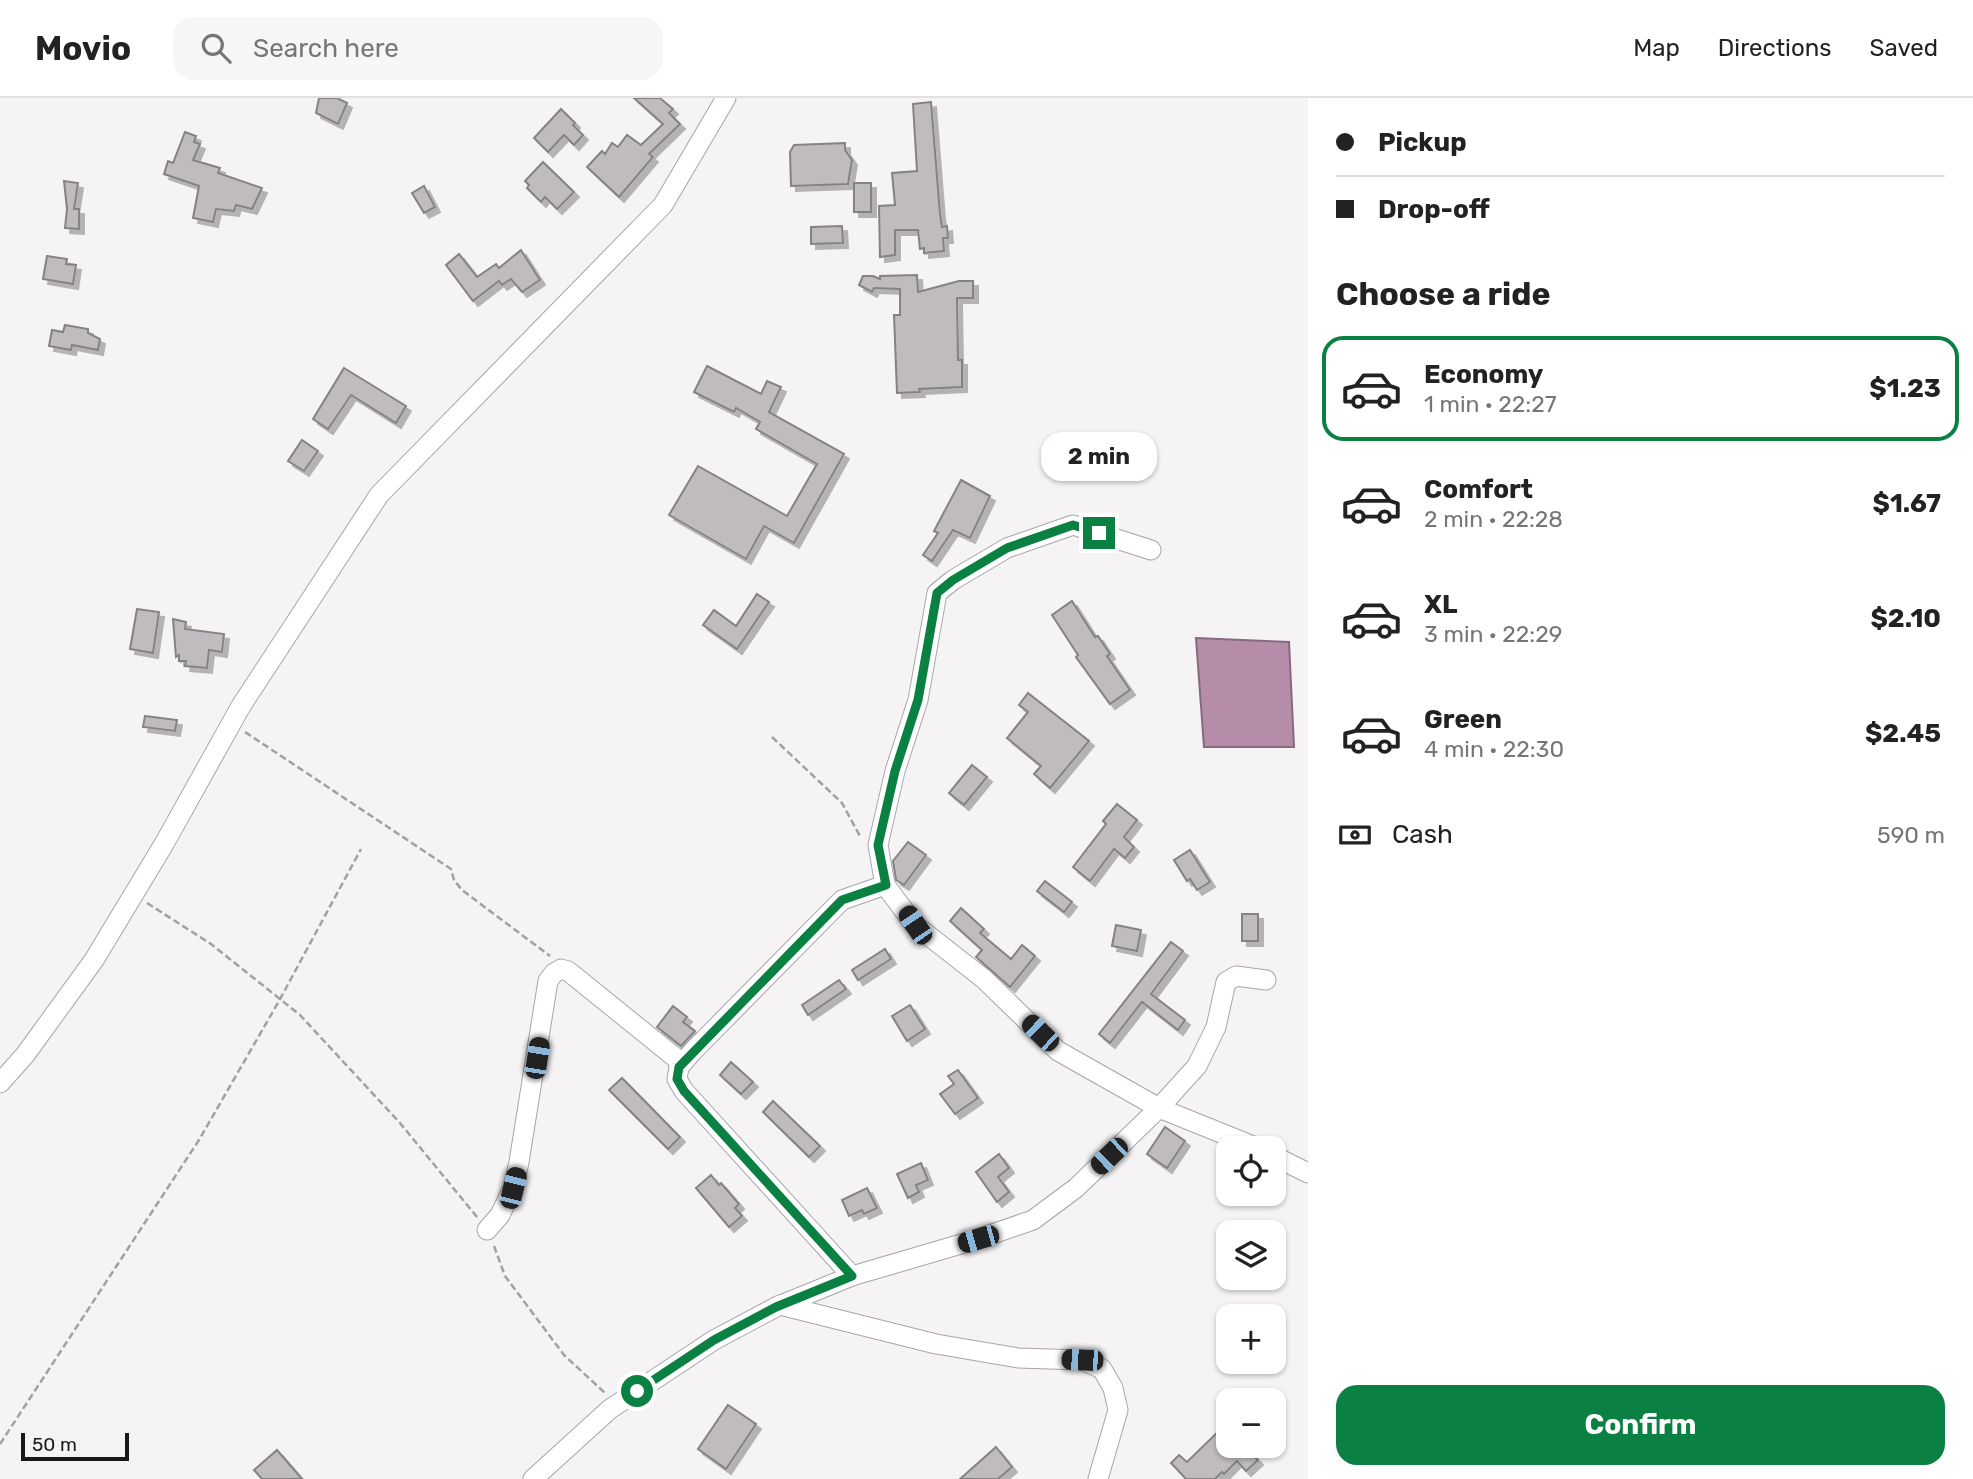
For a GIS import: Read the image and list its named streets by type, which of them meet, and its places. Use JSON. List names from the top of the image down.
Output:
{
  "scale_bar": "50 m",
  "page": {
    "header": "Movio",
    "search": "Search here",
    "nav": ["Map", "Directions", "Saved"],
    "banner": ["Pickup", "Drop-off"],
    "heading": "Choose a ride",
    "list": [
      {
        "name": "Economy",
        "note": "1 min · 22:27",
        "value": "$1.23"
      },
      {
        "name": "Comfort",
        "note": "2 min · 22:28",
        "value": "$1.67"
      },
      {
        "name": "XL",
        "note": "3 min · 22:29",
        "value": "$2.10"
      },
      {
        "name": "Green",
        "note": "4 min · 22:30",
        "value": "$2.45"
      }
    ],
    "bubble": "2 min",
    "pay": ["Cash", "590 m"],
    "map_buttons": ["+", "−"],
    "buttons": "Confirm",
    "scale": "50 m"
  }
}
